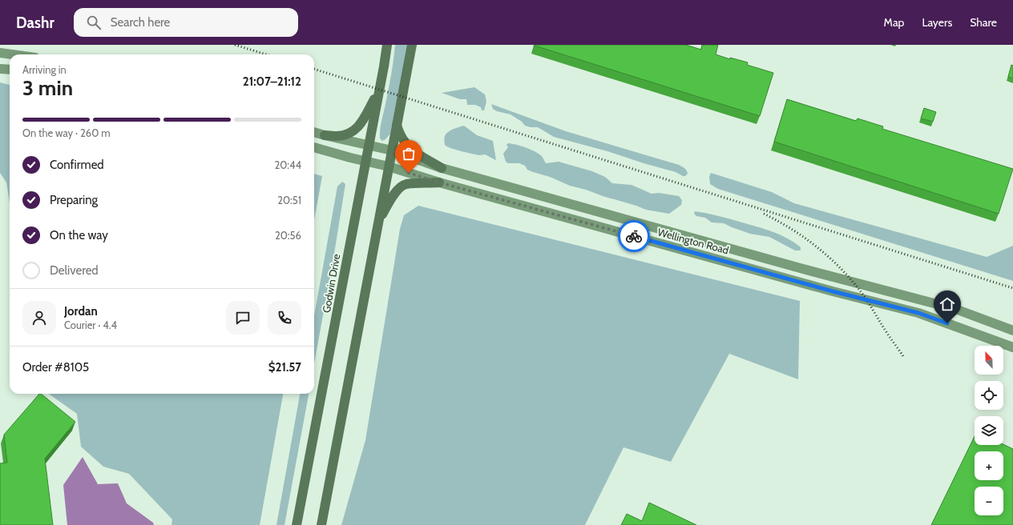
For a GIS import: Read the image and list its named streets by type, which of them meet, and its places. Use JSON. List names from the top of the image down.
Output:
{
  "streets": {
    "main road": ["Wellington Road", "Godwin Drive"]
  },
  "crossings": [
    ["Wellington Road", "Godwin Drive"]
  ],
  "north": "top left",
  "page": {
    "header": "Dashr",
    "search": "Search here",
    "nav": ["Map", "Layers", "Share"],
    "heading": ["3 min", "Arriving in", "21:07–21:12"],
    "panel": [
      "Jordan",
      "Courier · 4.4",
      "Order #8105",
      "$21.57"
    ],
    "bar": "On the way · 260 m",
    "list": [
      ["Confirmed", "20:44"],
      ["Preparing", "20:51"],
      ["On the way", "20:56"],
      "Delivered"
    ],
    "map_buttons": ["+", "−"]
  }
}
